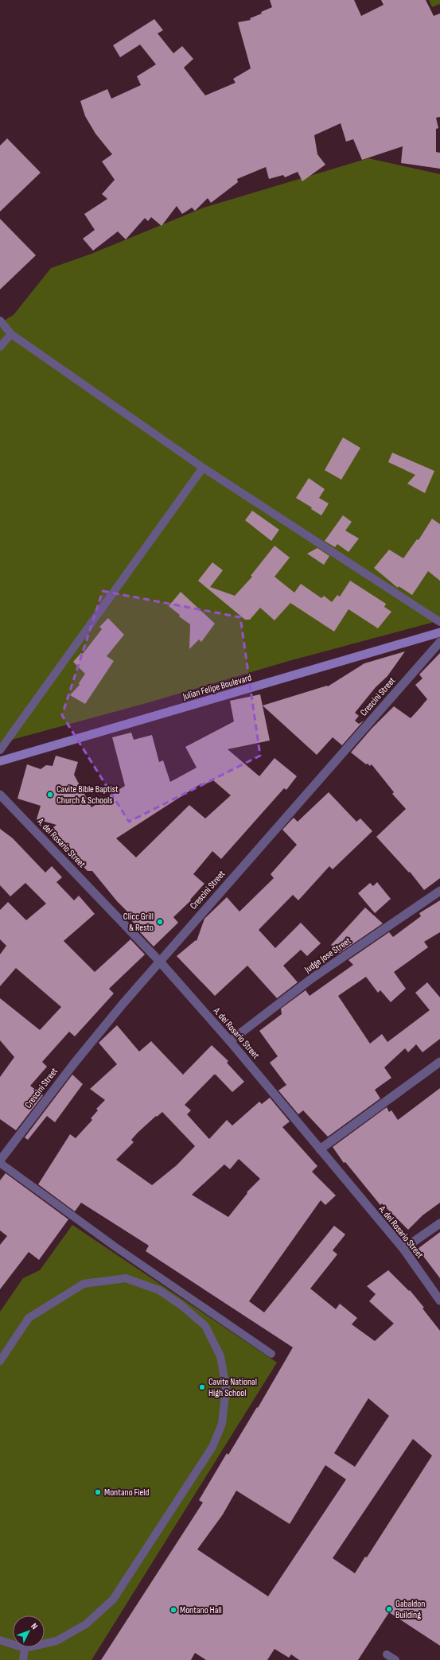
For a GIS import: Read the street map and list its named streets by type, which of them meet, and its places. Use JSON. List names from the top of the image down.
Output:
{
  "streets": {
    "main road": ["Julian Felipe Boulevard"],
    "street": ["Crescini Street", "A. del Rosario Street", "Judge Jose Street"]
  },
  "crossings": [
    ["Crescini Street", "A. del Rosario Street"],
    ["A. del Rosario Street", "Judge Jose Street"]
  ],
  "places": [
    "Cavite Bible Baptist Church & Schools",
    "Clicc Grill & Resto",
    "Cavite National High School",
    "Montano Field",
    "Gabaldon Building",
    "Montano Hall"
  ],
  "north": "top right"
}
